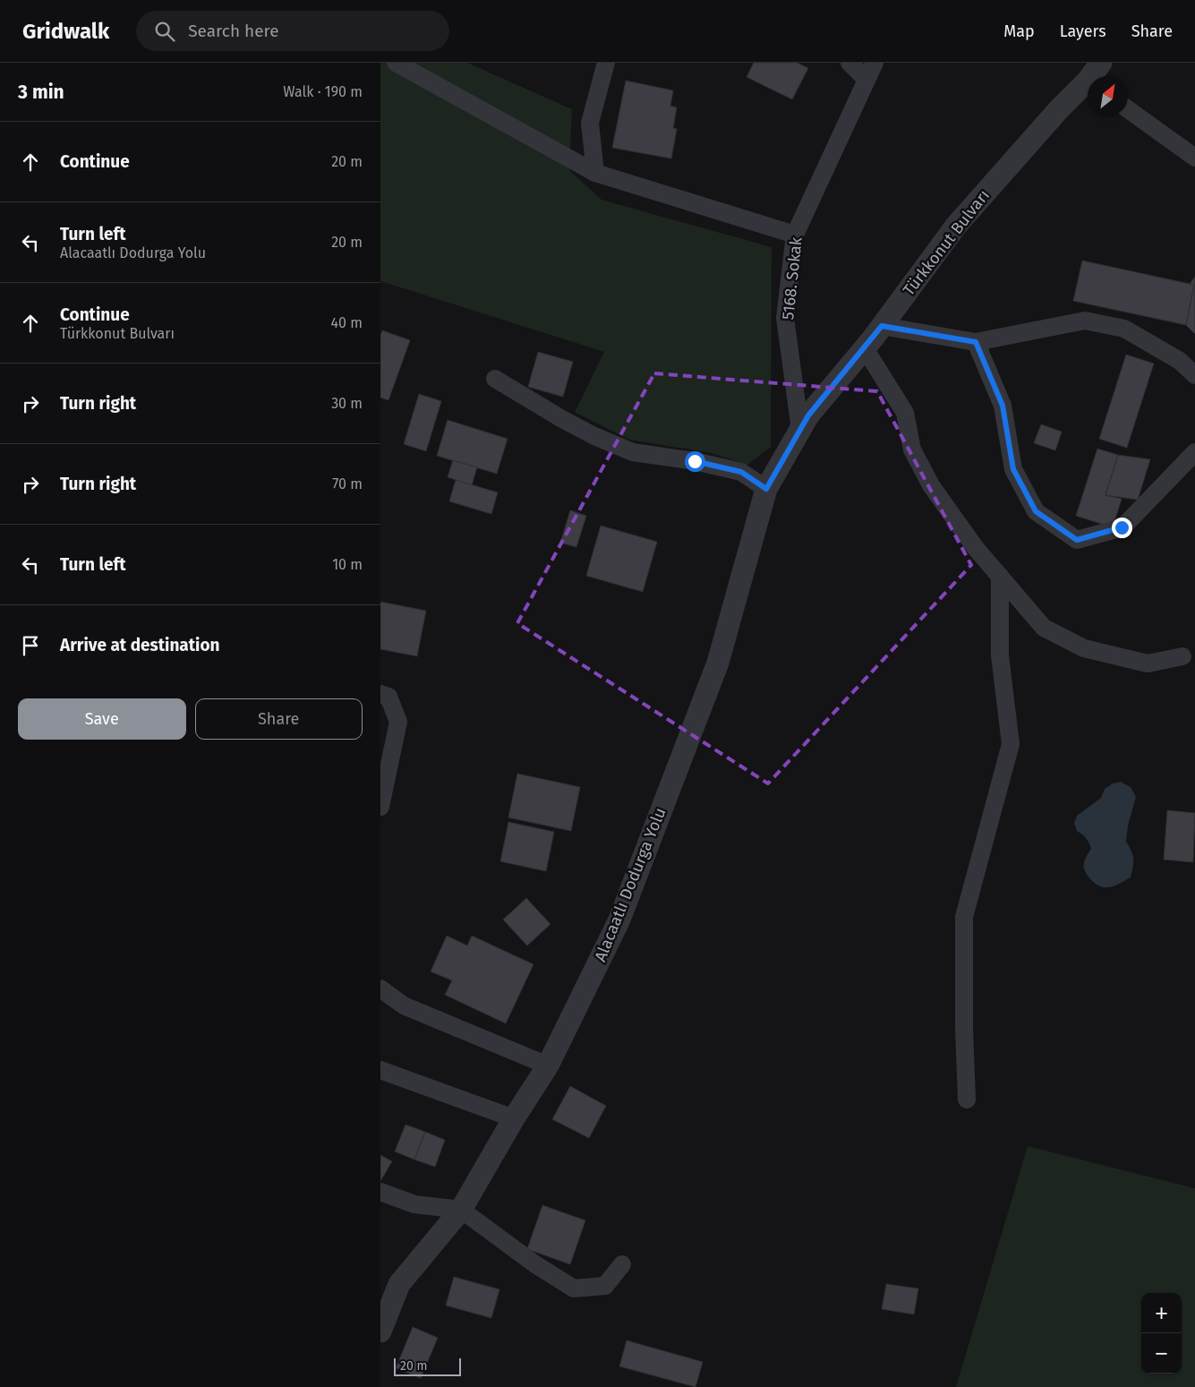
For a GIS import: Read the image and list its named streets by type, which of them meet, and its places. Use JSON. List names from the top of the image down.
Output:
{
  "streets": {
    "street": ["Türkkonut Bulvarı", "5168. Sokak", "Alacaatlı Dodurga Yolu"]
  },
  "crossings": [
    ["Türkkonut Bulvarı", "5168. Sokak"],
    ["Türkkonut Bulvarı", "Alacaatlı Dodurga Yolu"],
    ["5168. Sokak", "Alacaatlı Dodurga Yolu"]
  ],
  "scale_bar": "20 m",
  "north": "top right",
  "page": {
    "header": "Gridwalk",
    "search": "Search here",
    "nav": ["Map", "Layers", "Share"],
    "heading": ["3 min", "Walk · 190 m"],
    "list": [
      ["Continue", "20 m"],
      ["Turn left", "Alacaatlı Dodurga Yolu", "20 m"],
      ["Continue", "Türkkonut Bulvarı", "40 m"],
      ["Turn right", "30 m"],
      ["Turn right", "70 m"],
      ["Turn left", "10 m"],
      "Arrive at destination"
    ],
    "buttons": ["Save", "Share"],
    "map_buttons": ["+", "−"],
    "scale": "20 m"
  }
}
